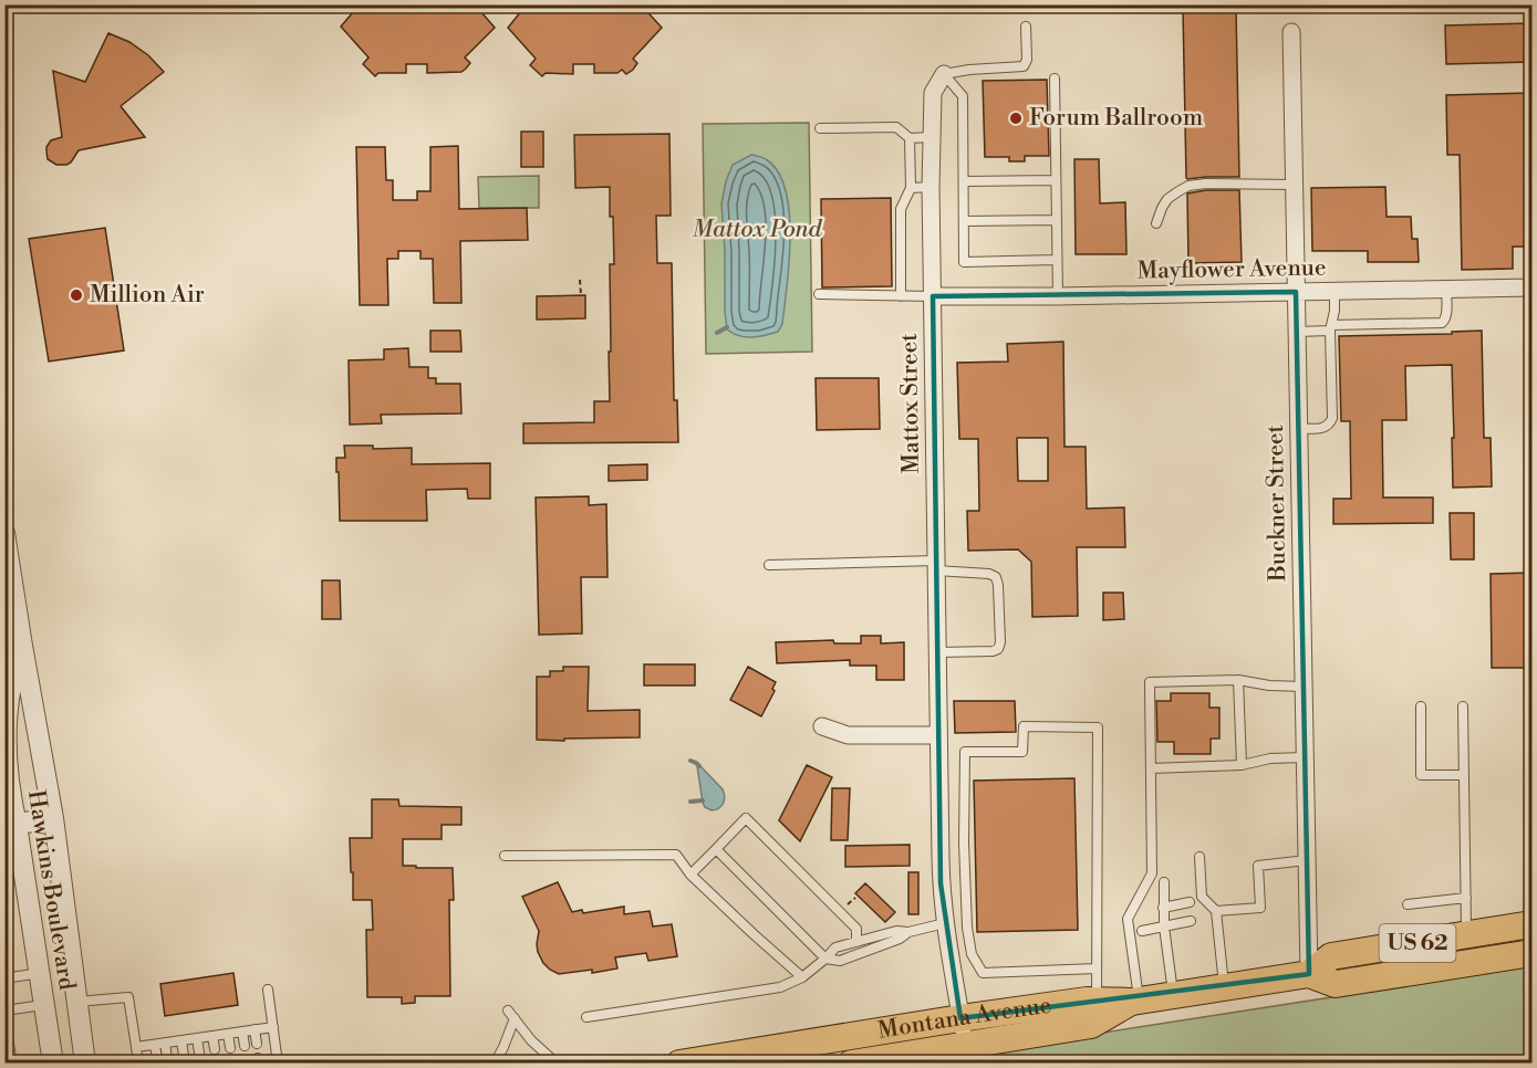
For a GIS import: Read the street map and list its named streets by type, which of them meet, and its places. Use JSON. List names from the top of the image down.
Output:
{
  "streets": {
    "highway": ["US 62", "Montana Avenue"],
    "street": [
      "Mayflower Avenue",
      "Mattox Street",
      "Buckner Street",
      "Hawkins Boulevard"
    ]
  },
  "crossings": [
    ["Mayflower Avenue", "Mattox Street"],
    ["Mayflower Avenue", "Buckner Street"],
    ["Mattox Street", "Montana Avenue"],
    ["Buckner Street", "Montana Avenue"]
  ],
  "parks": ["Mattox Pond"],
  "places": ["Forum Ballroom", "Million Air"]
}
